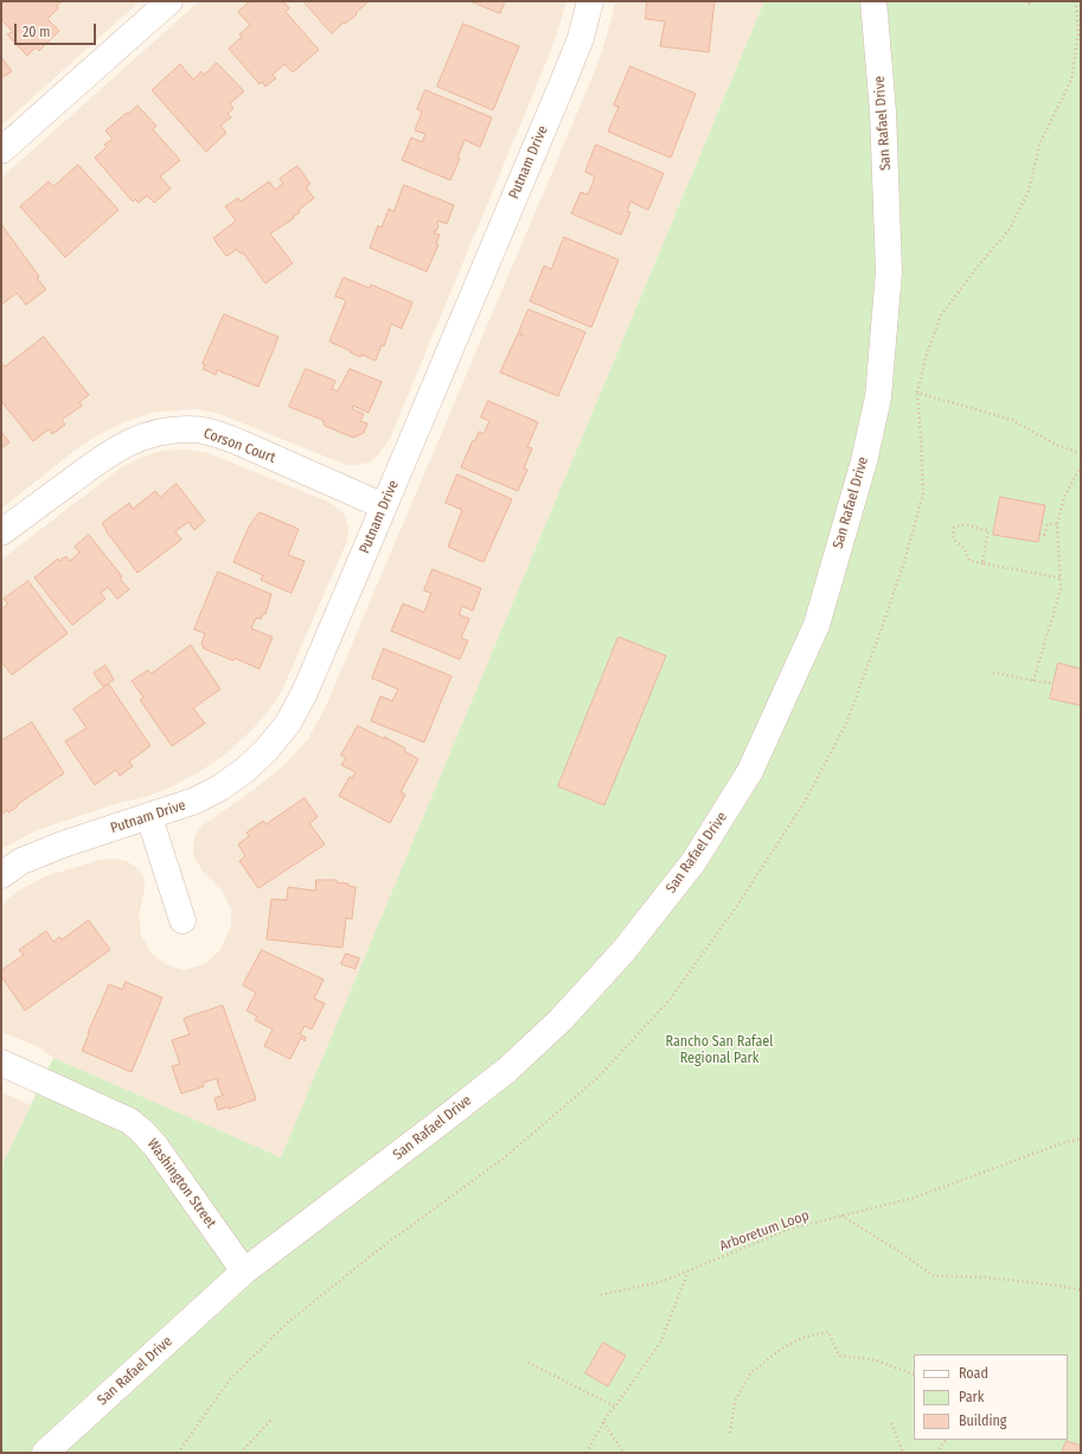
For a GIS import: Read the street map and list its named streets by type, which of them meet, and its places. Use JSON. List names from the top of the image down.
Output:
{
  "streets": {
    "street": [
      "San Rafael Drive",
      "Putnam Drive",
      "Corson Court",
      "Washington Street"
    ],
    "path": ["Arboretum Loop"]
  },
  "crossings": [
    ["San Rafael Drive", "Washington Street"],
    ["Putnam Drive", "Corson Court"]
  ],
  "parks": ["Rancho San Rafael Regional Park"],
  "legend": ["Road", "Park", "Building"],
  "scale_bar": "20 m"
}
